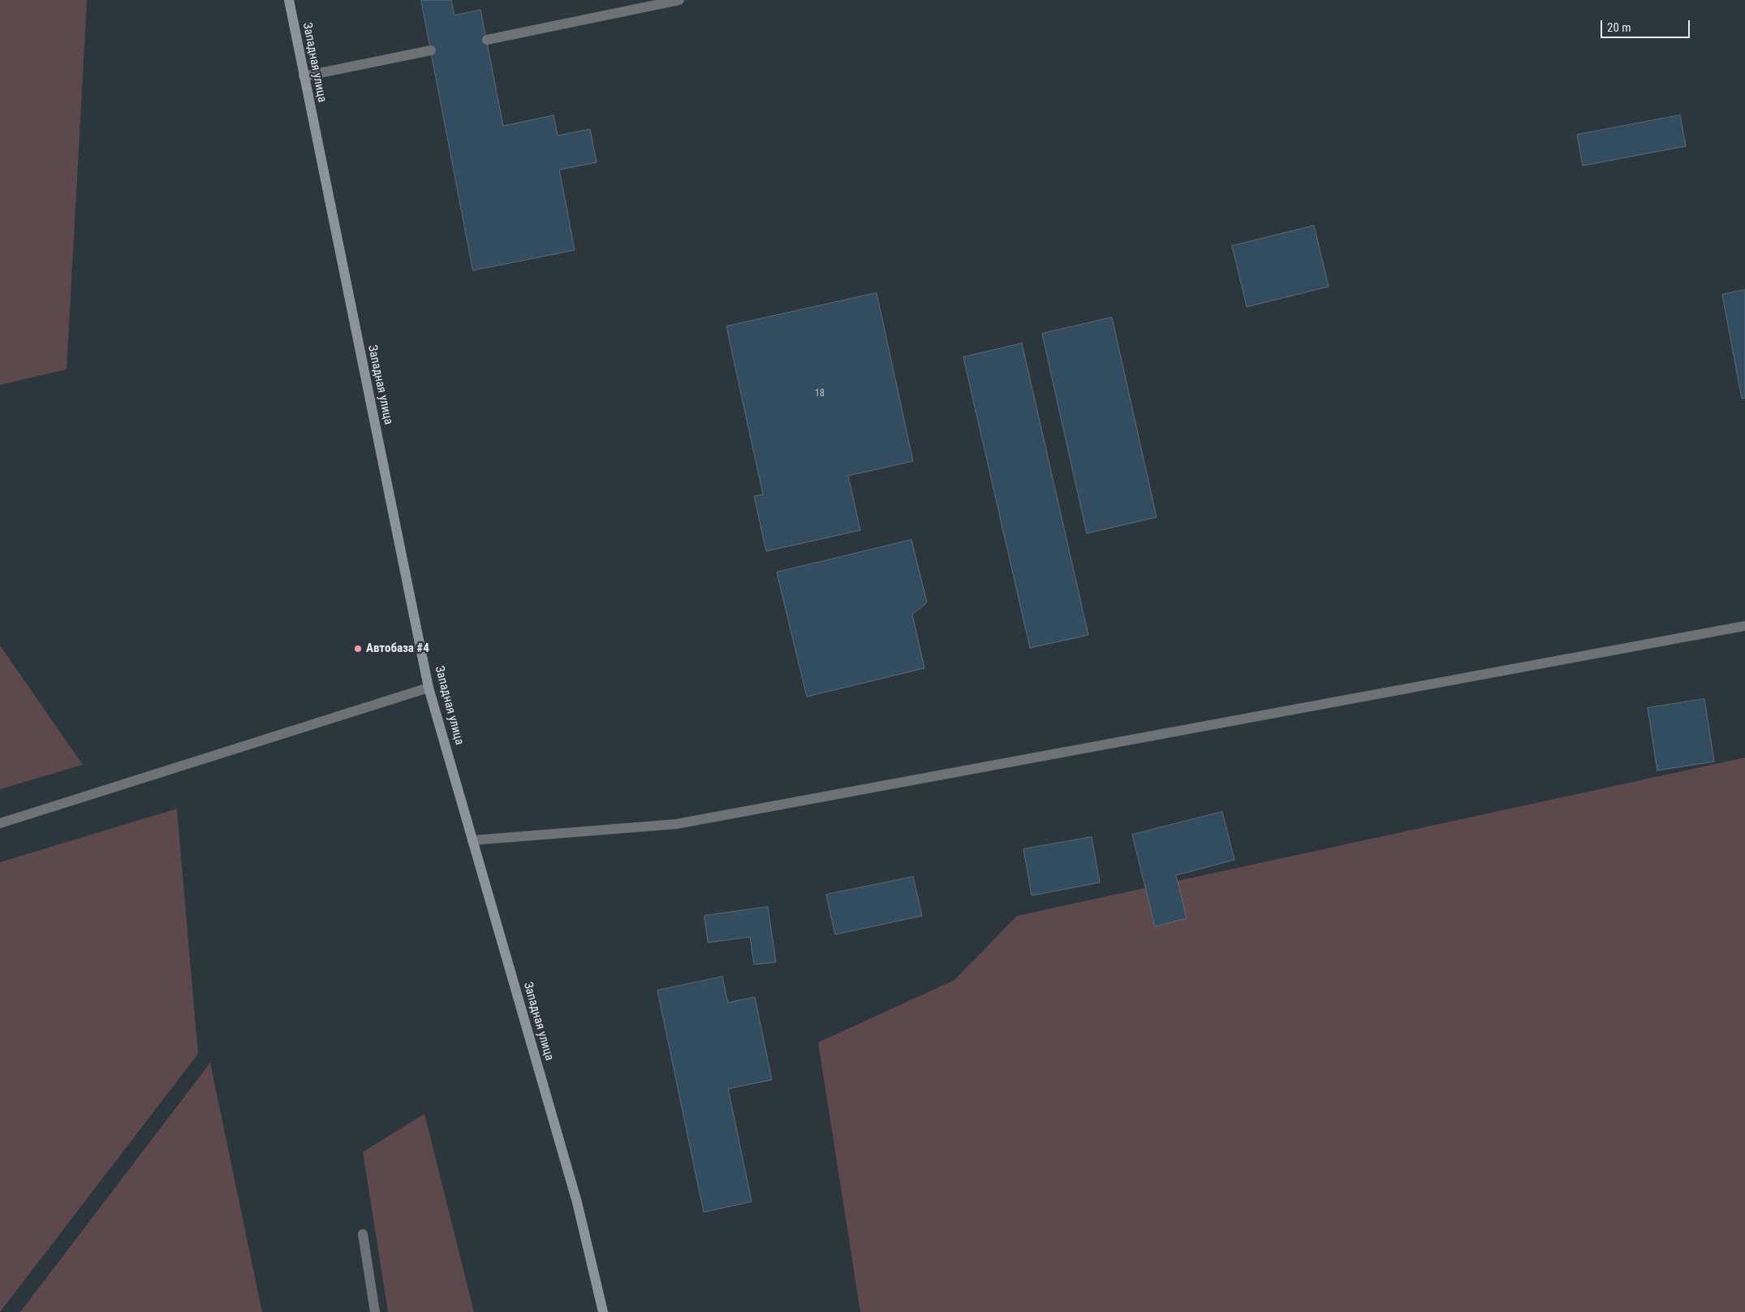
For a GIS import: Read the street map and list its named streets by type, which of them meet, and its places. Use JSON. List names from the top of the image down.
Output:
{
  "streets": {
    "main road": ["Западная улица"]
  },
  "places": ["Автобаза #4"],
  "house_numbers": ["18"],
  "scale_bar": "20 m"
}
